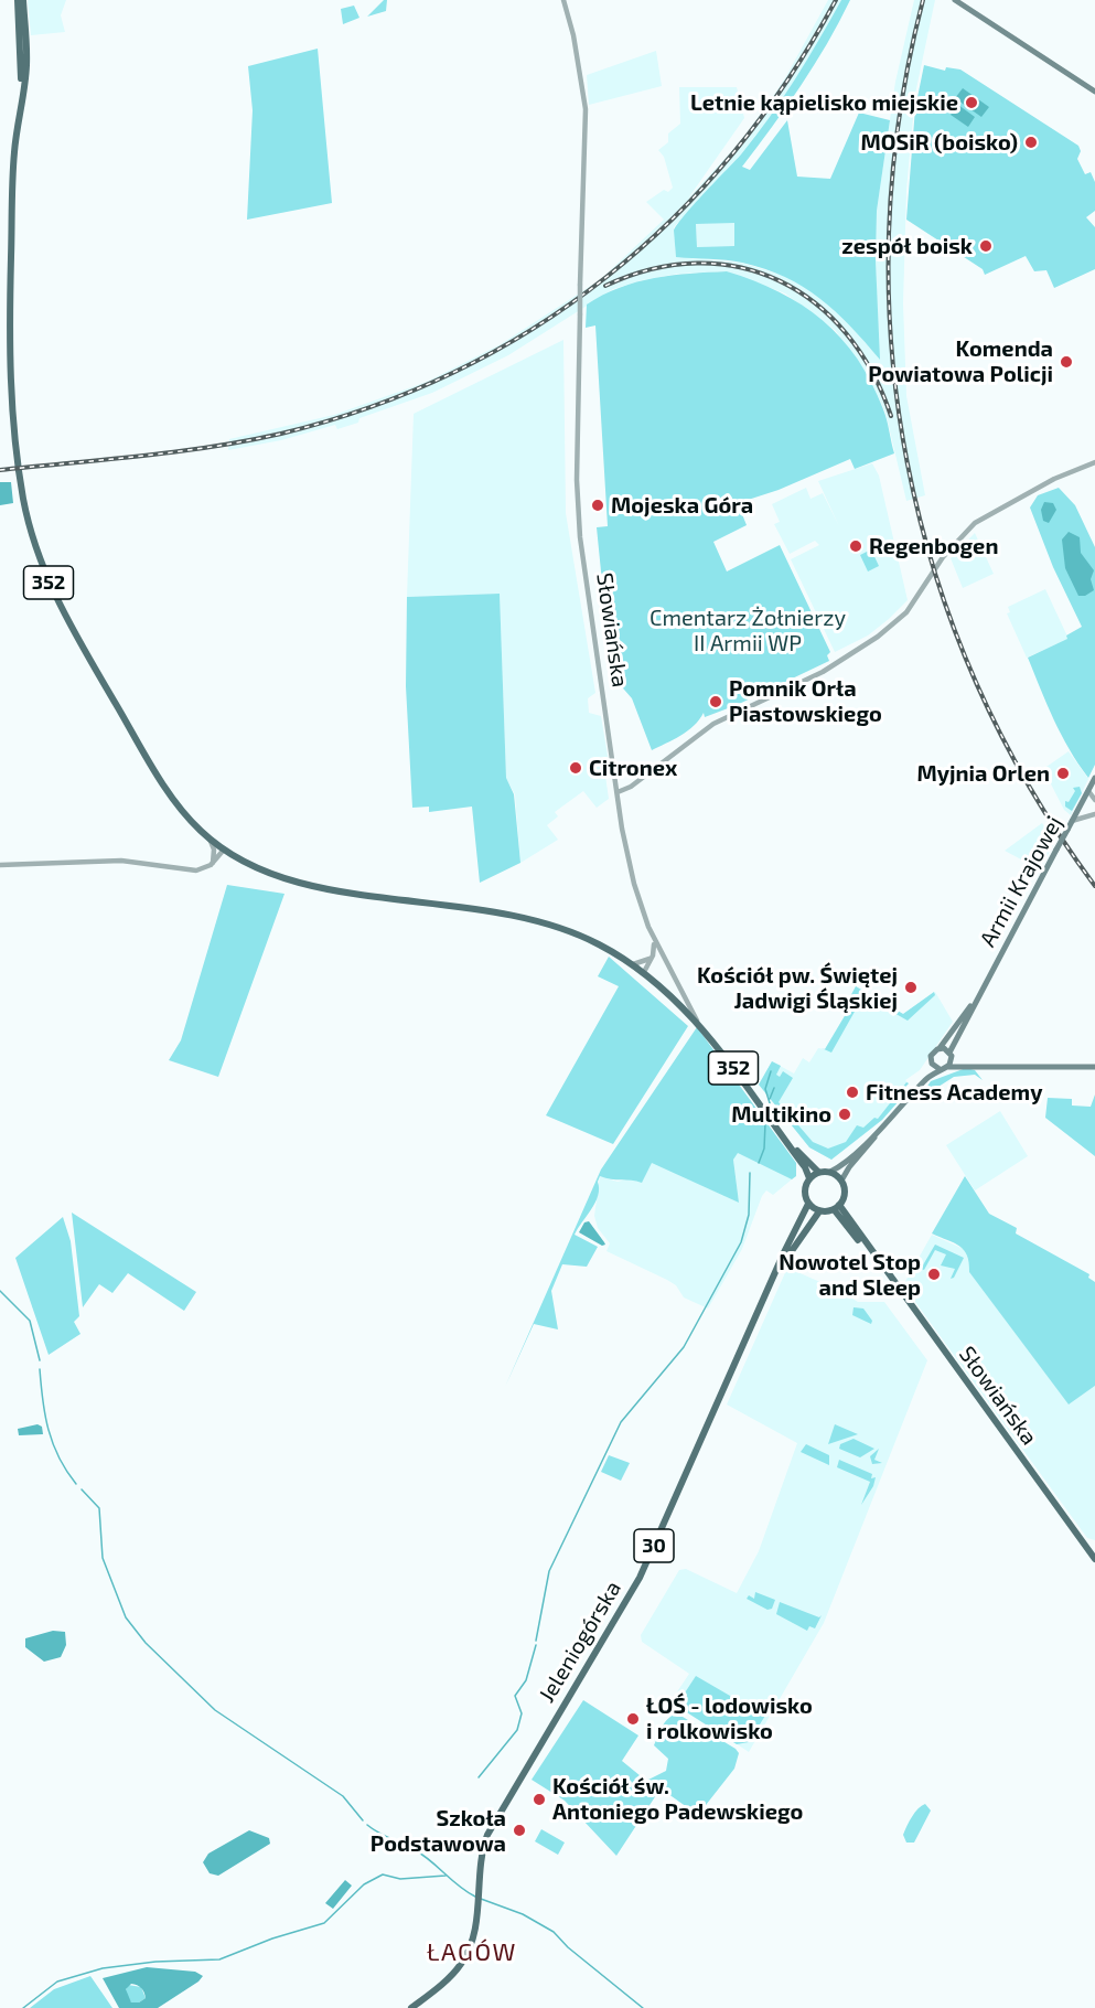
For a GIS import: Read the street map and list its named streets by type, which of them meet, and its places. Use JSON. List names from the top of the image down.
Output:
{
  "streets": {
    "main road": [
      "352",
      "Słowiańska",
      "Armii Krajowej",
      "30",
      "Jeleniogórska"
    ]
  },
  "crossings": [
    ["352", "Słowiańska"],
    ["352", "30"],
    ["352", "Jeleniogórska"],
    ["Słowiańska", "30"],
    ["Słowiańska", "Jeleniogórska"],
    ["30", "Jeleniogórska"]
  ],
  "districts": ["ŁAGÓW"],
  "parks": ["Cmentarz Żołnierzy II Armii WP"],
  "places": [
    "Letnie kąpielisko miejskie",
    "MOSiR (boisko)",
    "zespół boisk",
    "Komenda Powiatowa Policji",
    "Mojeska Góra",
    "Regenbogen",
    "Pomnik Orła Piastowskiego",
    "Citronex",
    "Myjnia Orlen",
    "Kościół pw. Świętej Jadwigi Śląskiej",
    "Fitness Academy",
    "Multikino",
    "Nowotel Stop and Sleep",
    "ŁOŚ - lodowisko i rolkowisko",
    "Kościół św. Antoniego Padewskiego",
    "Szkoła Podstawowa"
  ]
}
